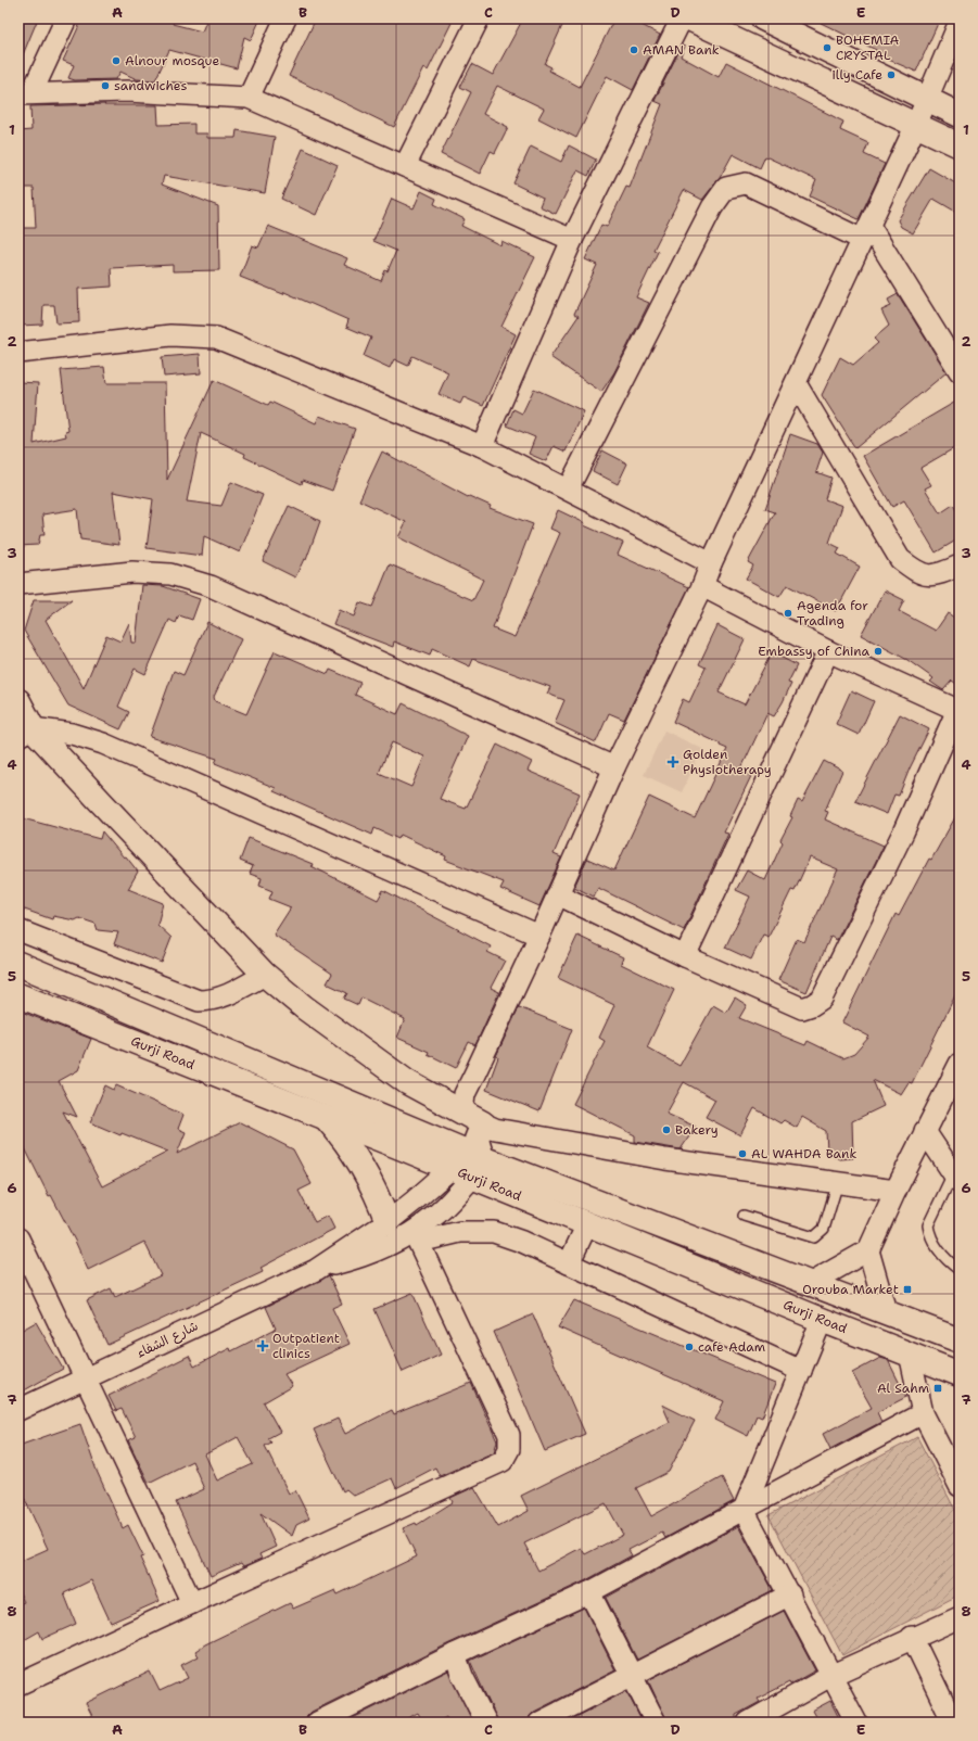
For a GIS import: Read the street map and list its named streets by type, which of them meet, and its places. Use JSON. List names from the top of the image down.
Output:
{
  "streets": {
    "main road": ["Gurji Road"],
    "street": ["شارع الشفاء"]
  },
  "crossings": [
    ["Gurji Road", "شارع الشفاء"]
  ],
  "places": {
    "other": [
      "BOHEMIA CRYSTAL",
      "AMAN Bank",
      "Alnour mosque",
      "illy Cafe",
      "sandwiches",
      "Agenda for Trading",
      "Embassy of China",
      "Bakery",
      "AL WAHDA Bank",
      "cafe Adam"
    ],
    "health": ["Golden Physiotherapy", "Outpatient clinics"],
    "transit": ["Orouba Market", "Al Sahm"]
  },
  "grid": {
    "columns": [
      "A",
      "B",
      "C",
      "D",
      "E"
    ],
    "rows": [
      "1",
      "2",
      "3",
      "4",
      "5",
      "6",
      "7",
      "8"
    ]
  }
}
